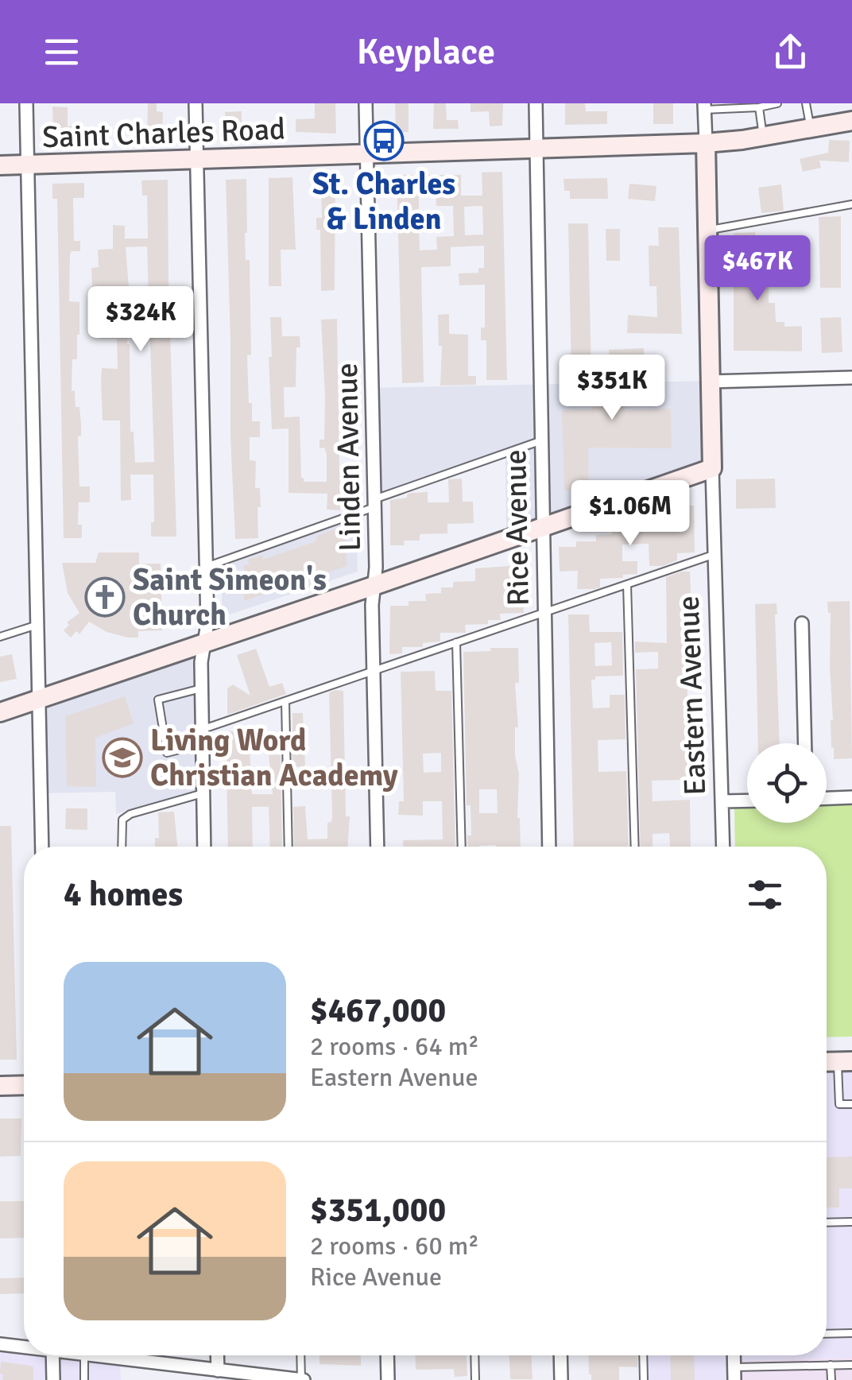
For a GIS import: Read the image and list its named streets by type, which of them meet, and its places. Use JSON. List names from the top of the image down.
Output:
{
  "streets": {
    "main road": ["Saint Charles Road", "Eastern Avenue"],
    "street": ["Linden Avenue", "Rice Avenue"]
  },
  "crossings": [
    ["Saint Charles Road", "Linden Avenue"],
    ["Saint Charles Road", "Rice Avenue"],
    ["Saint Charles Road", "Eastern Avenue"]
  ],
  "places": {
    "bus stop": ["St. Charles & Linden"],
    "church": ["Saint Simeon's Church"],
    "school or university": ["Living Word Christian Academy"]
  },
  "page": {
    "header": "Keyplace",
    "price": [
      "$467K",
      "$324K",
      "$351K",
      "$1.06M"
    ],
    "heading": "4 homes",
    "list": [
      {
        "name": "$467,000",
        "note": "2 rooms · 64 m² · Eastern Avenue"
      },
      {
        "name": "$351,000",
        "note": "2 rooms · 60 m² · Rice Avenue"
      }
    ]
  }
}
